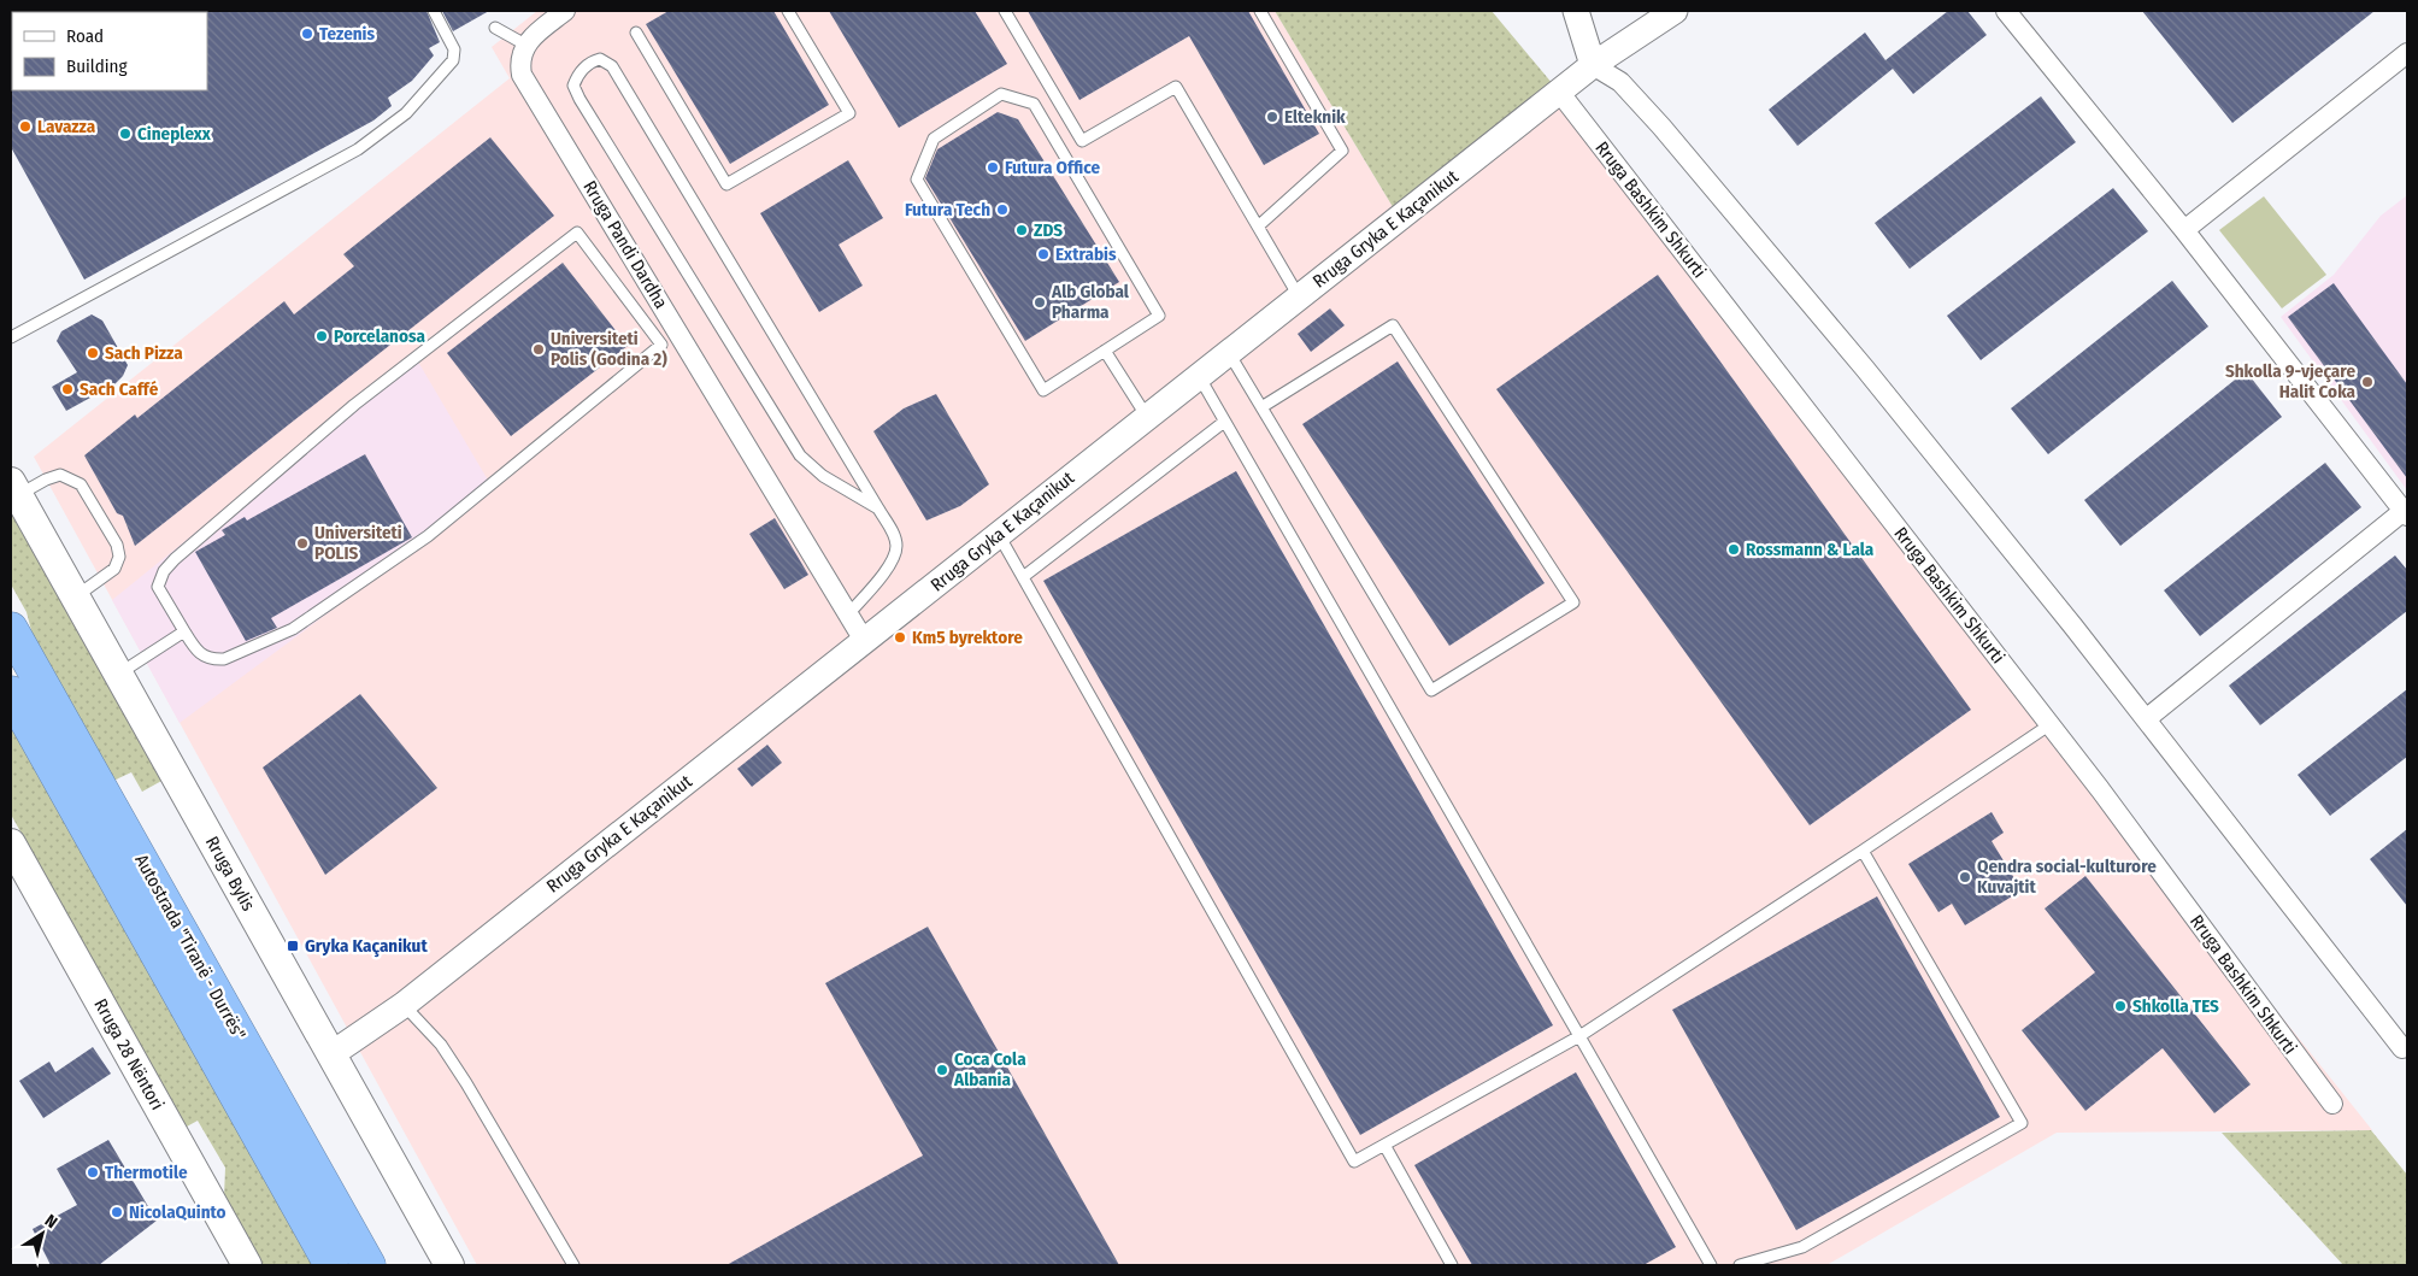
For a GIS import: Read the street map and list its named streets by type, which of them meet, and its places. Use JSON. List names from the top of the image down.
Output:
{
  "streets": {
    "highway": ["Autostrada \"Tiranë - Durrës\""],
    "main road": ["Rruga Bylis", "Rruga 28 Nëntori"],
    "street": ["Rruga Bashkim Shkurti", "Rruga Gryka E Kaçanikut", "Rruga Pandi Dardha"]
  },
  "crossings": [
    ["Rruga Bashkim Shkurti", "Rruga Gryka E Kaçanikut"],
    ["Rruga Gryka E Kaçanikut", "Rruga Pandi Dardha"],
    ["Rruga Gryka E Kaçanikut", "Rruga Bylis"]
  ],
  "places": {
    "other": [
      "Tezenis",
      "Elteknik",
      "Lavazza",
      "Cineplexx",
      "Futura Office",
      "Futura Tech",
      "ZDS",
      "Extrabis",
      "Alb Global Pharma",
      "Porcelanosa",
      "Universiteti Polis (Godina 2)",
      "Sach Pizza",
      "Shkolla 9-vjeçare Halit Coka",
      "Sach Caffé",
      "Universiteti POLIS",
      "Rossmann & Lala",
      "Km5 byrektore",
      "Qendra social-kulturore Kuvajtit",
      "Shkolla TES",
      "Coca Cola Albania",
      "Thermotile",
      "NicolaQuinto"
    ],
    "transit": ["Gryka Kaçanikut"]
  },
  "legend": ["Road", "Building"],
  "north": "top right"
}
